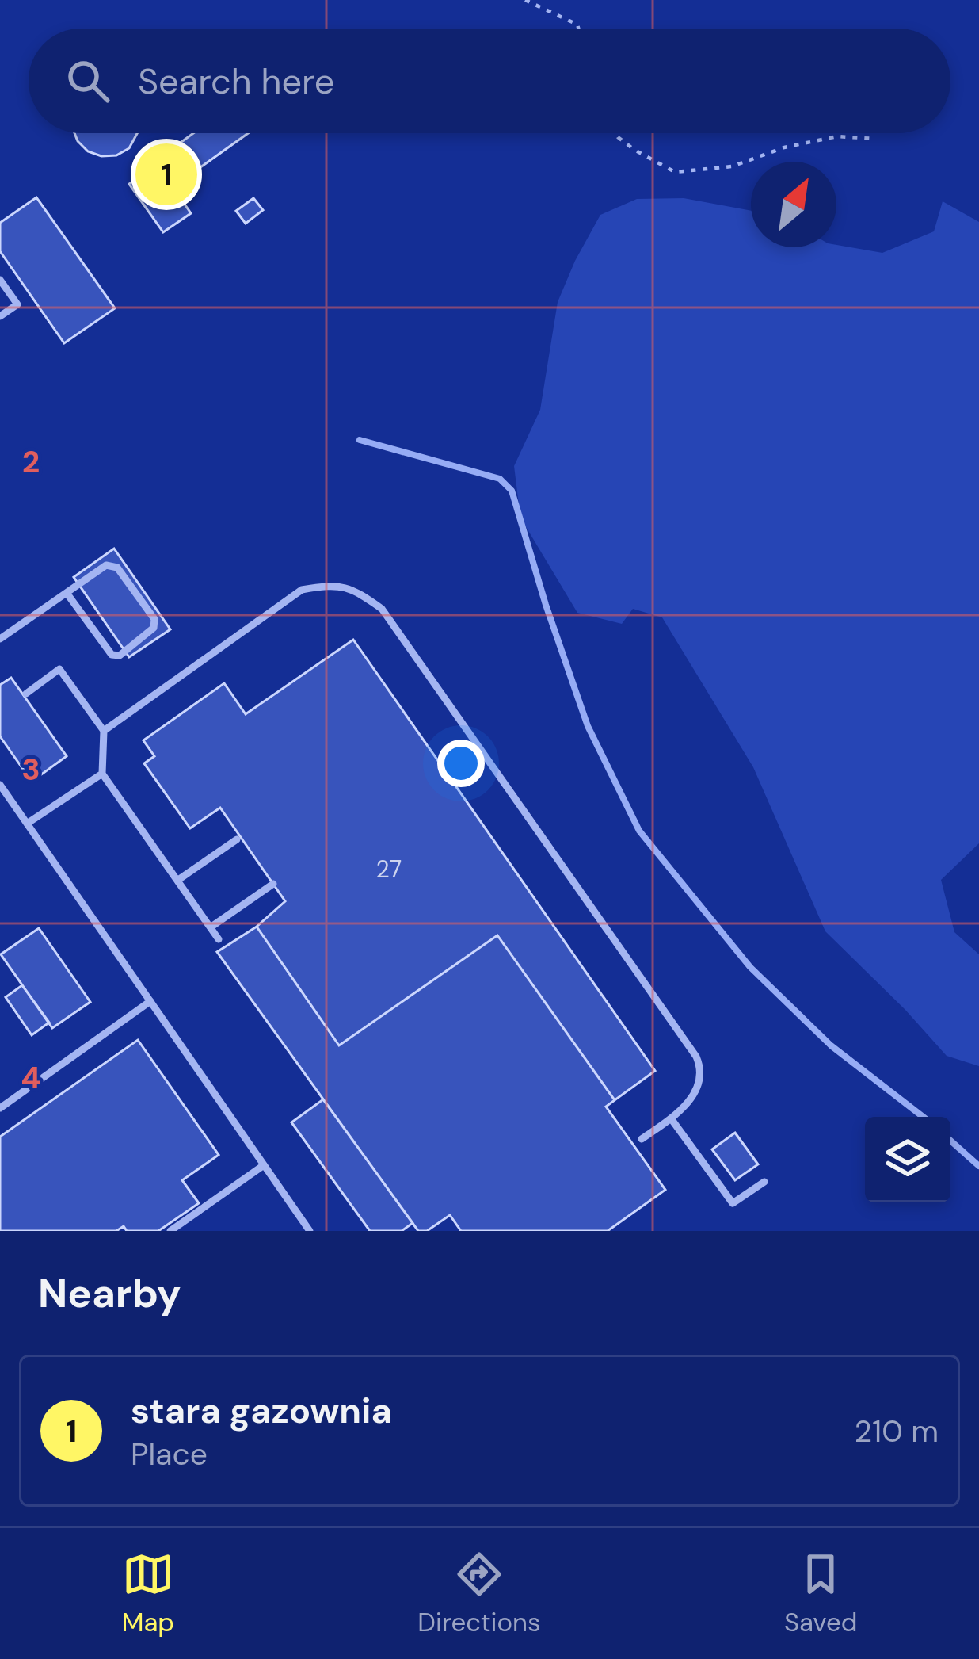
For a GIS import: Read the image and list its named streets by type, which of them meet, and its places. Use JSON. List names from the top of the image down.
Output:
{
  "house_numbers": ["27"],
  "north": "top right",
  "page": {
    "search": "Search here",
    "pins": "1",
    "heading": "Nearby",
    "list": [
      {
        "mark": "1",
        "name": "stara gazownia",
        "note": "Place",
        "value": "210 m"
      }
    ],
    "nav": ["Map", "Directions", "Saved"]
  },
  "grid": {
    "rows": ["2", "3", "4"]
  }
}
